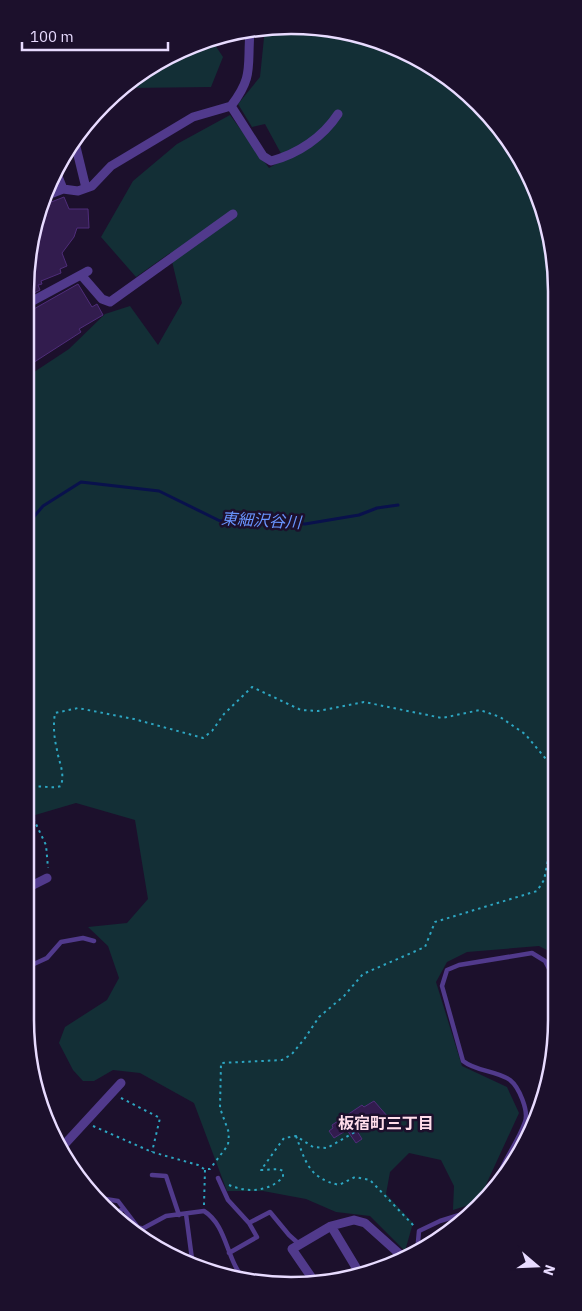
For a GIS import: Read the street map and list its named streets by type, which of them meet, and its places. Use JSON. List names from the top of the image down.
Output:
{
  "districts": ["板宿町三丁目"],
  "water": ["東細沢谷川"],
  "scale_bar": "100 m",
  "north": "right"
}
